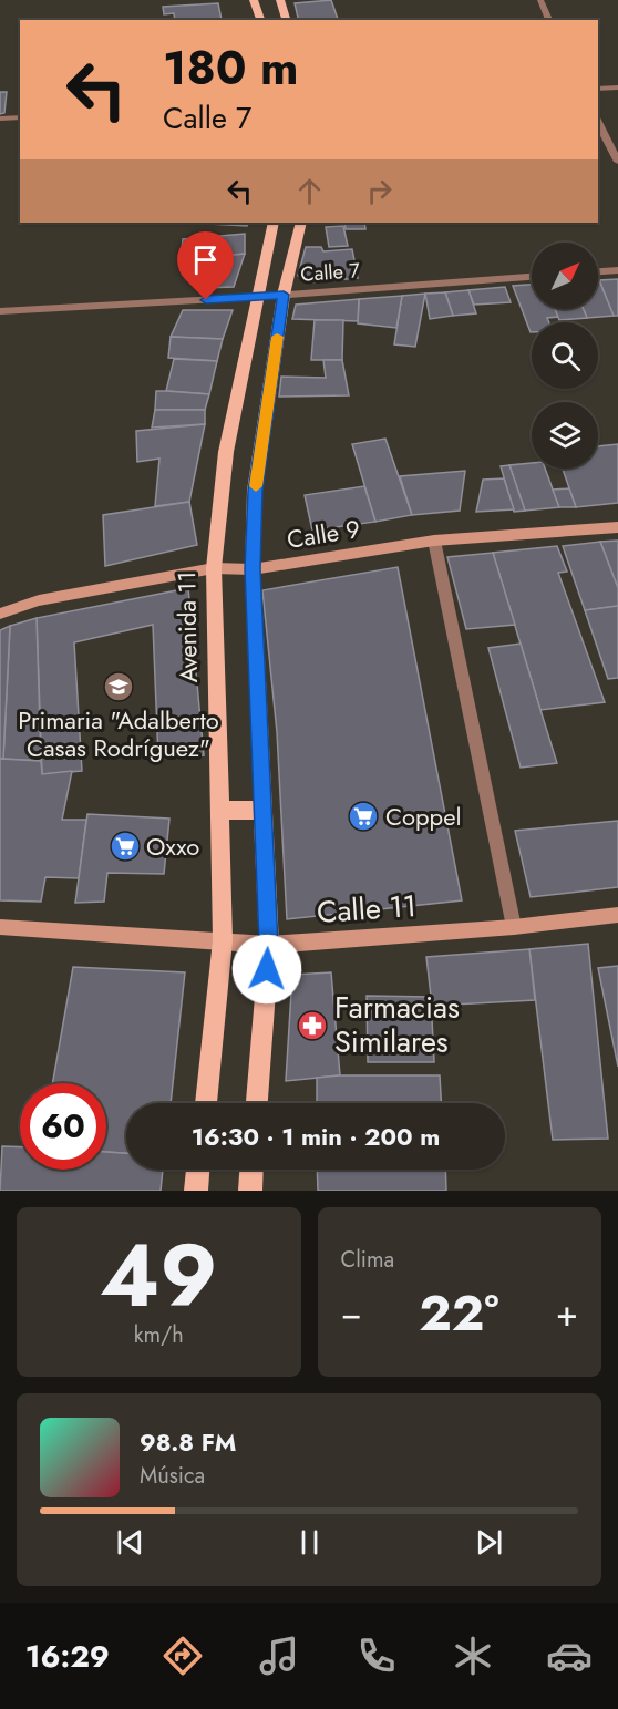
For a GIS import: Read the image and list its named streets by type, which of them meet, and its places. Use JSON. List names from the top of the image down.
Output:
{
  "streets": {
    "main road": ["Calle 9", "Avenida 11", "Calle 11"],
    "street": ["Calle 7"]
  },
  "crossings": [
    ["Calle 7", "Avenida 11"],
    ["Calle 9", "Avenida 11"],
    ["Avenida 11", "Calle 11"]
  ],
  "places": {
    "school or university": ["Primaria \"Adalberto Casas Rodríguez\""],
    "supermarket": ["Coppel", "Oxxo"],
    "pharmacy": ["Farmacias Similares"]
  },
  "north": "top right",
  "page": {
    "turn": ["180 m", "Calle 7"],
    "limit": "60",
    "trip": "16:30 · 1 min · 200 m",
    "tile": [
      ["49", "km/h"],
      "Clima"
    ],
    "heat": ["−", "22°", "+"],
    "song": ["98.8 FM", "Música"],
    "tabs": "16:29"
  }
}
